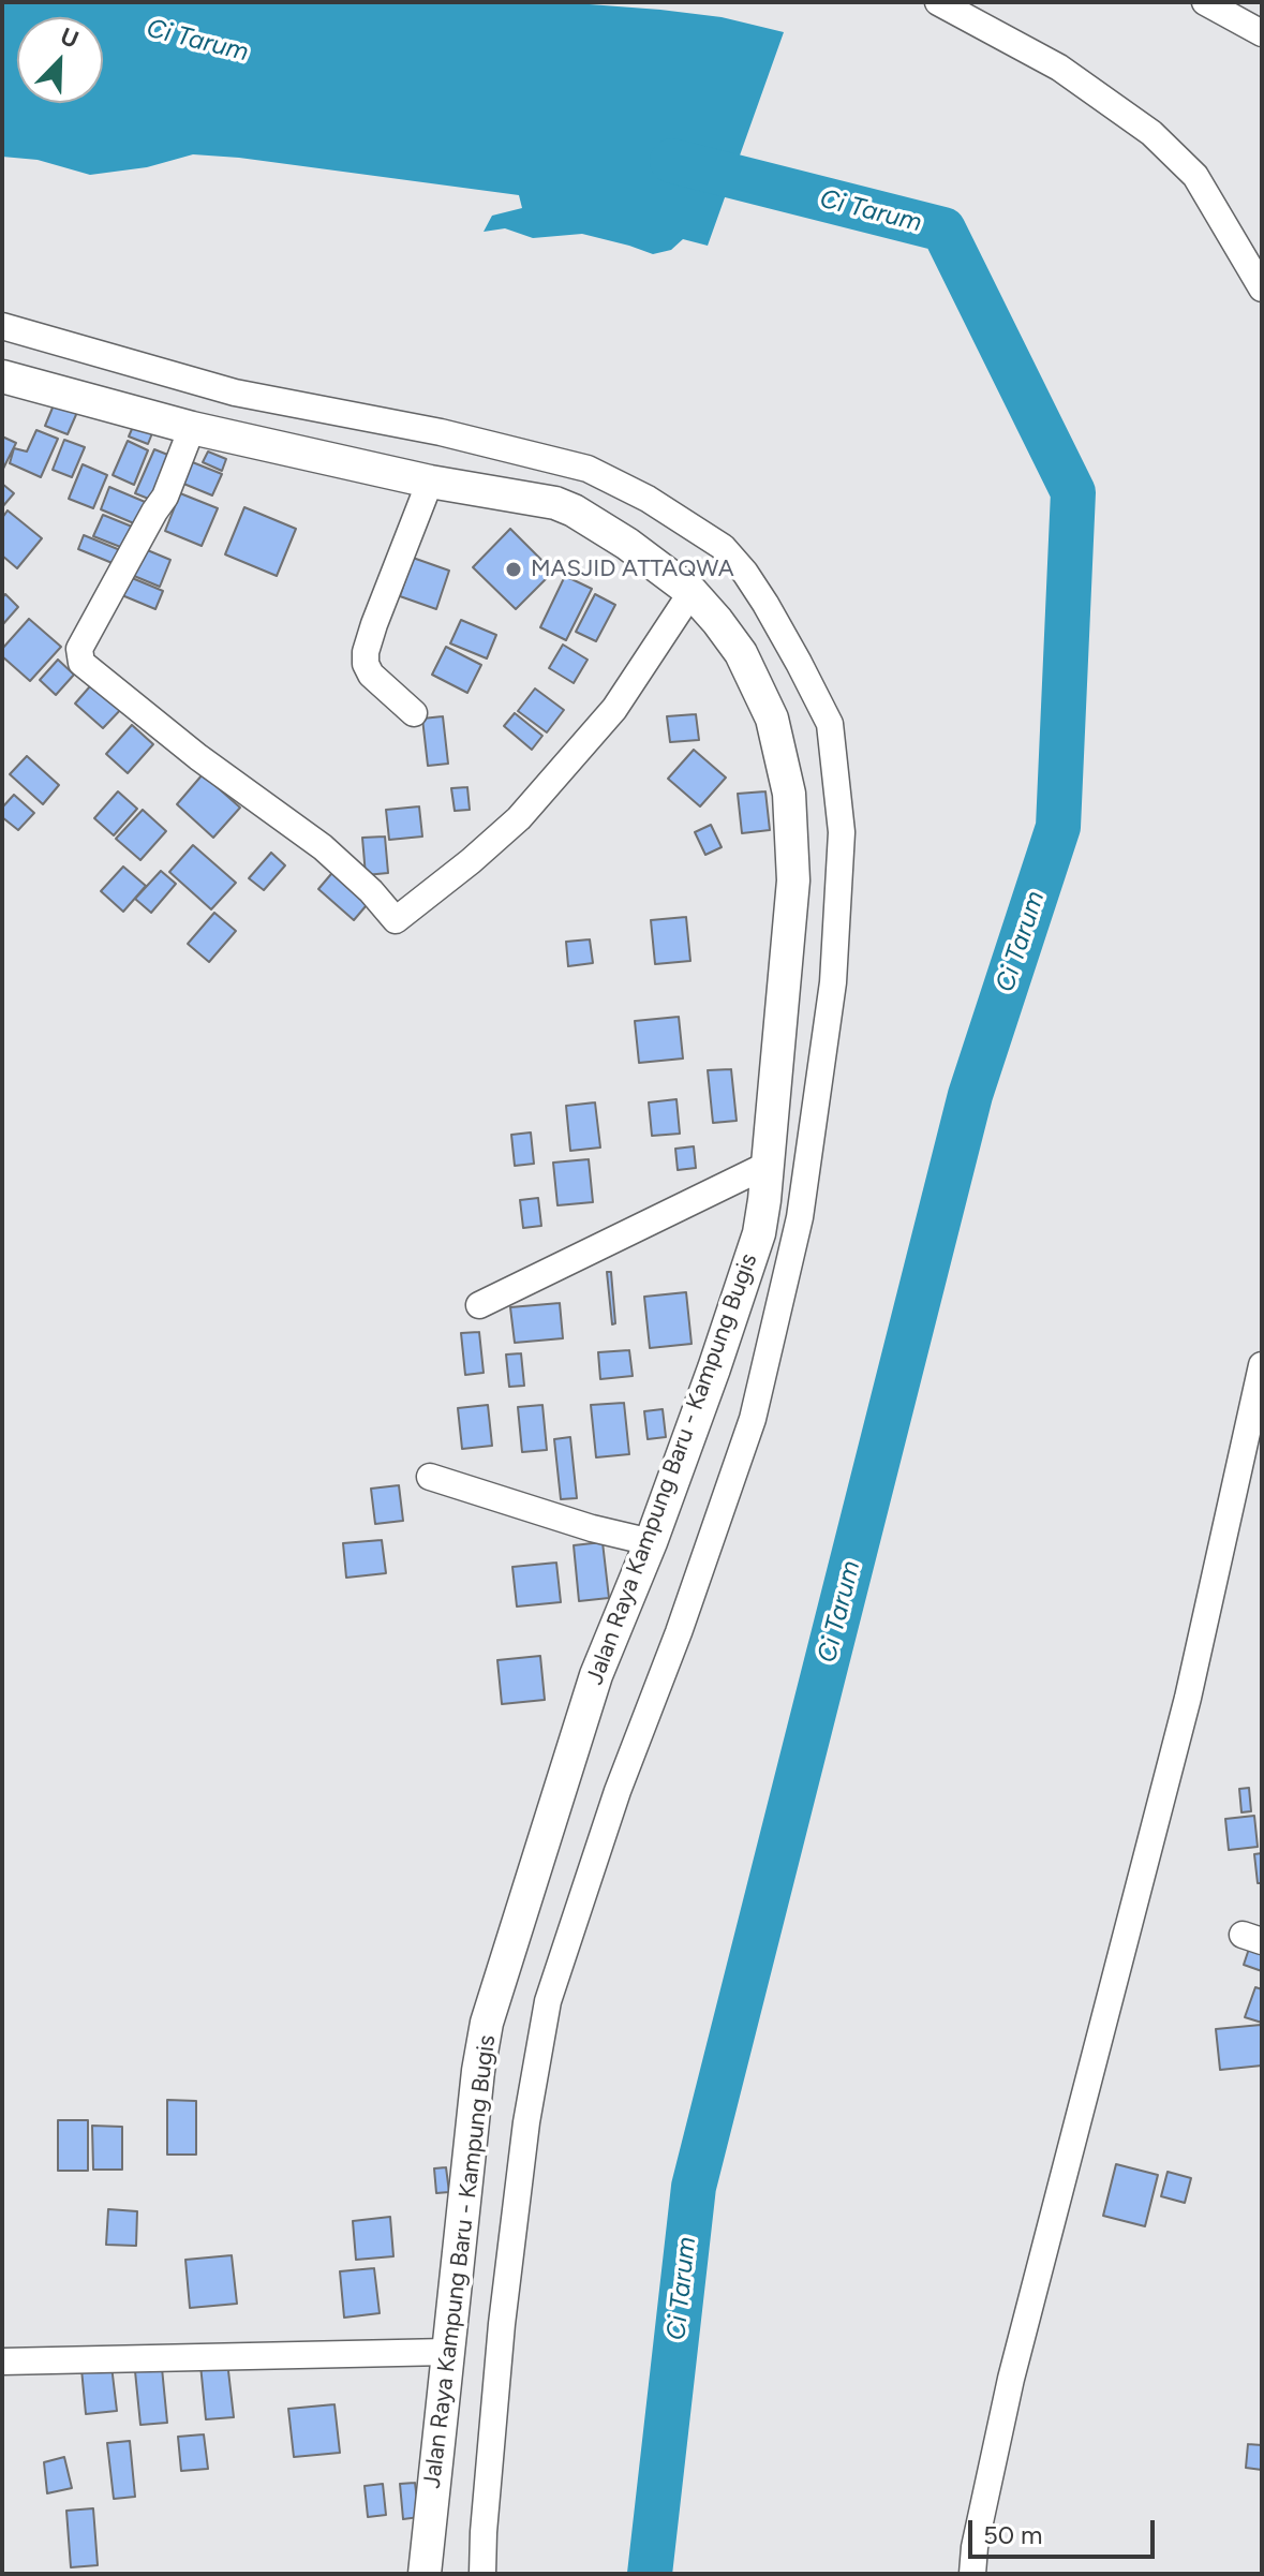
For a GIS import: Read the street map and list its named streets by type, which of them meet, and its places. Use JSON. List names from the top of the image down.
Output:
{
  "streets": {
    "street": ["Jalan Raya Kampung Baru - Kampung Bugis"]
  },
  "water": ["Ci Tarum"],
  "places": ["MASJID ATTAQWA"],
  "scale_bar": "50 m",
  "north": "top right"
}
